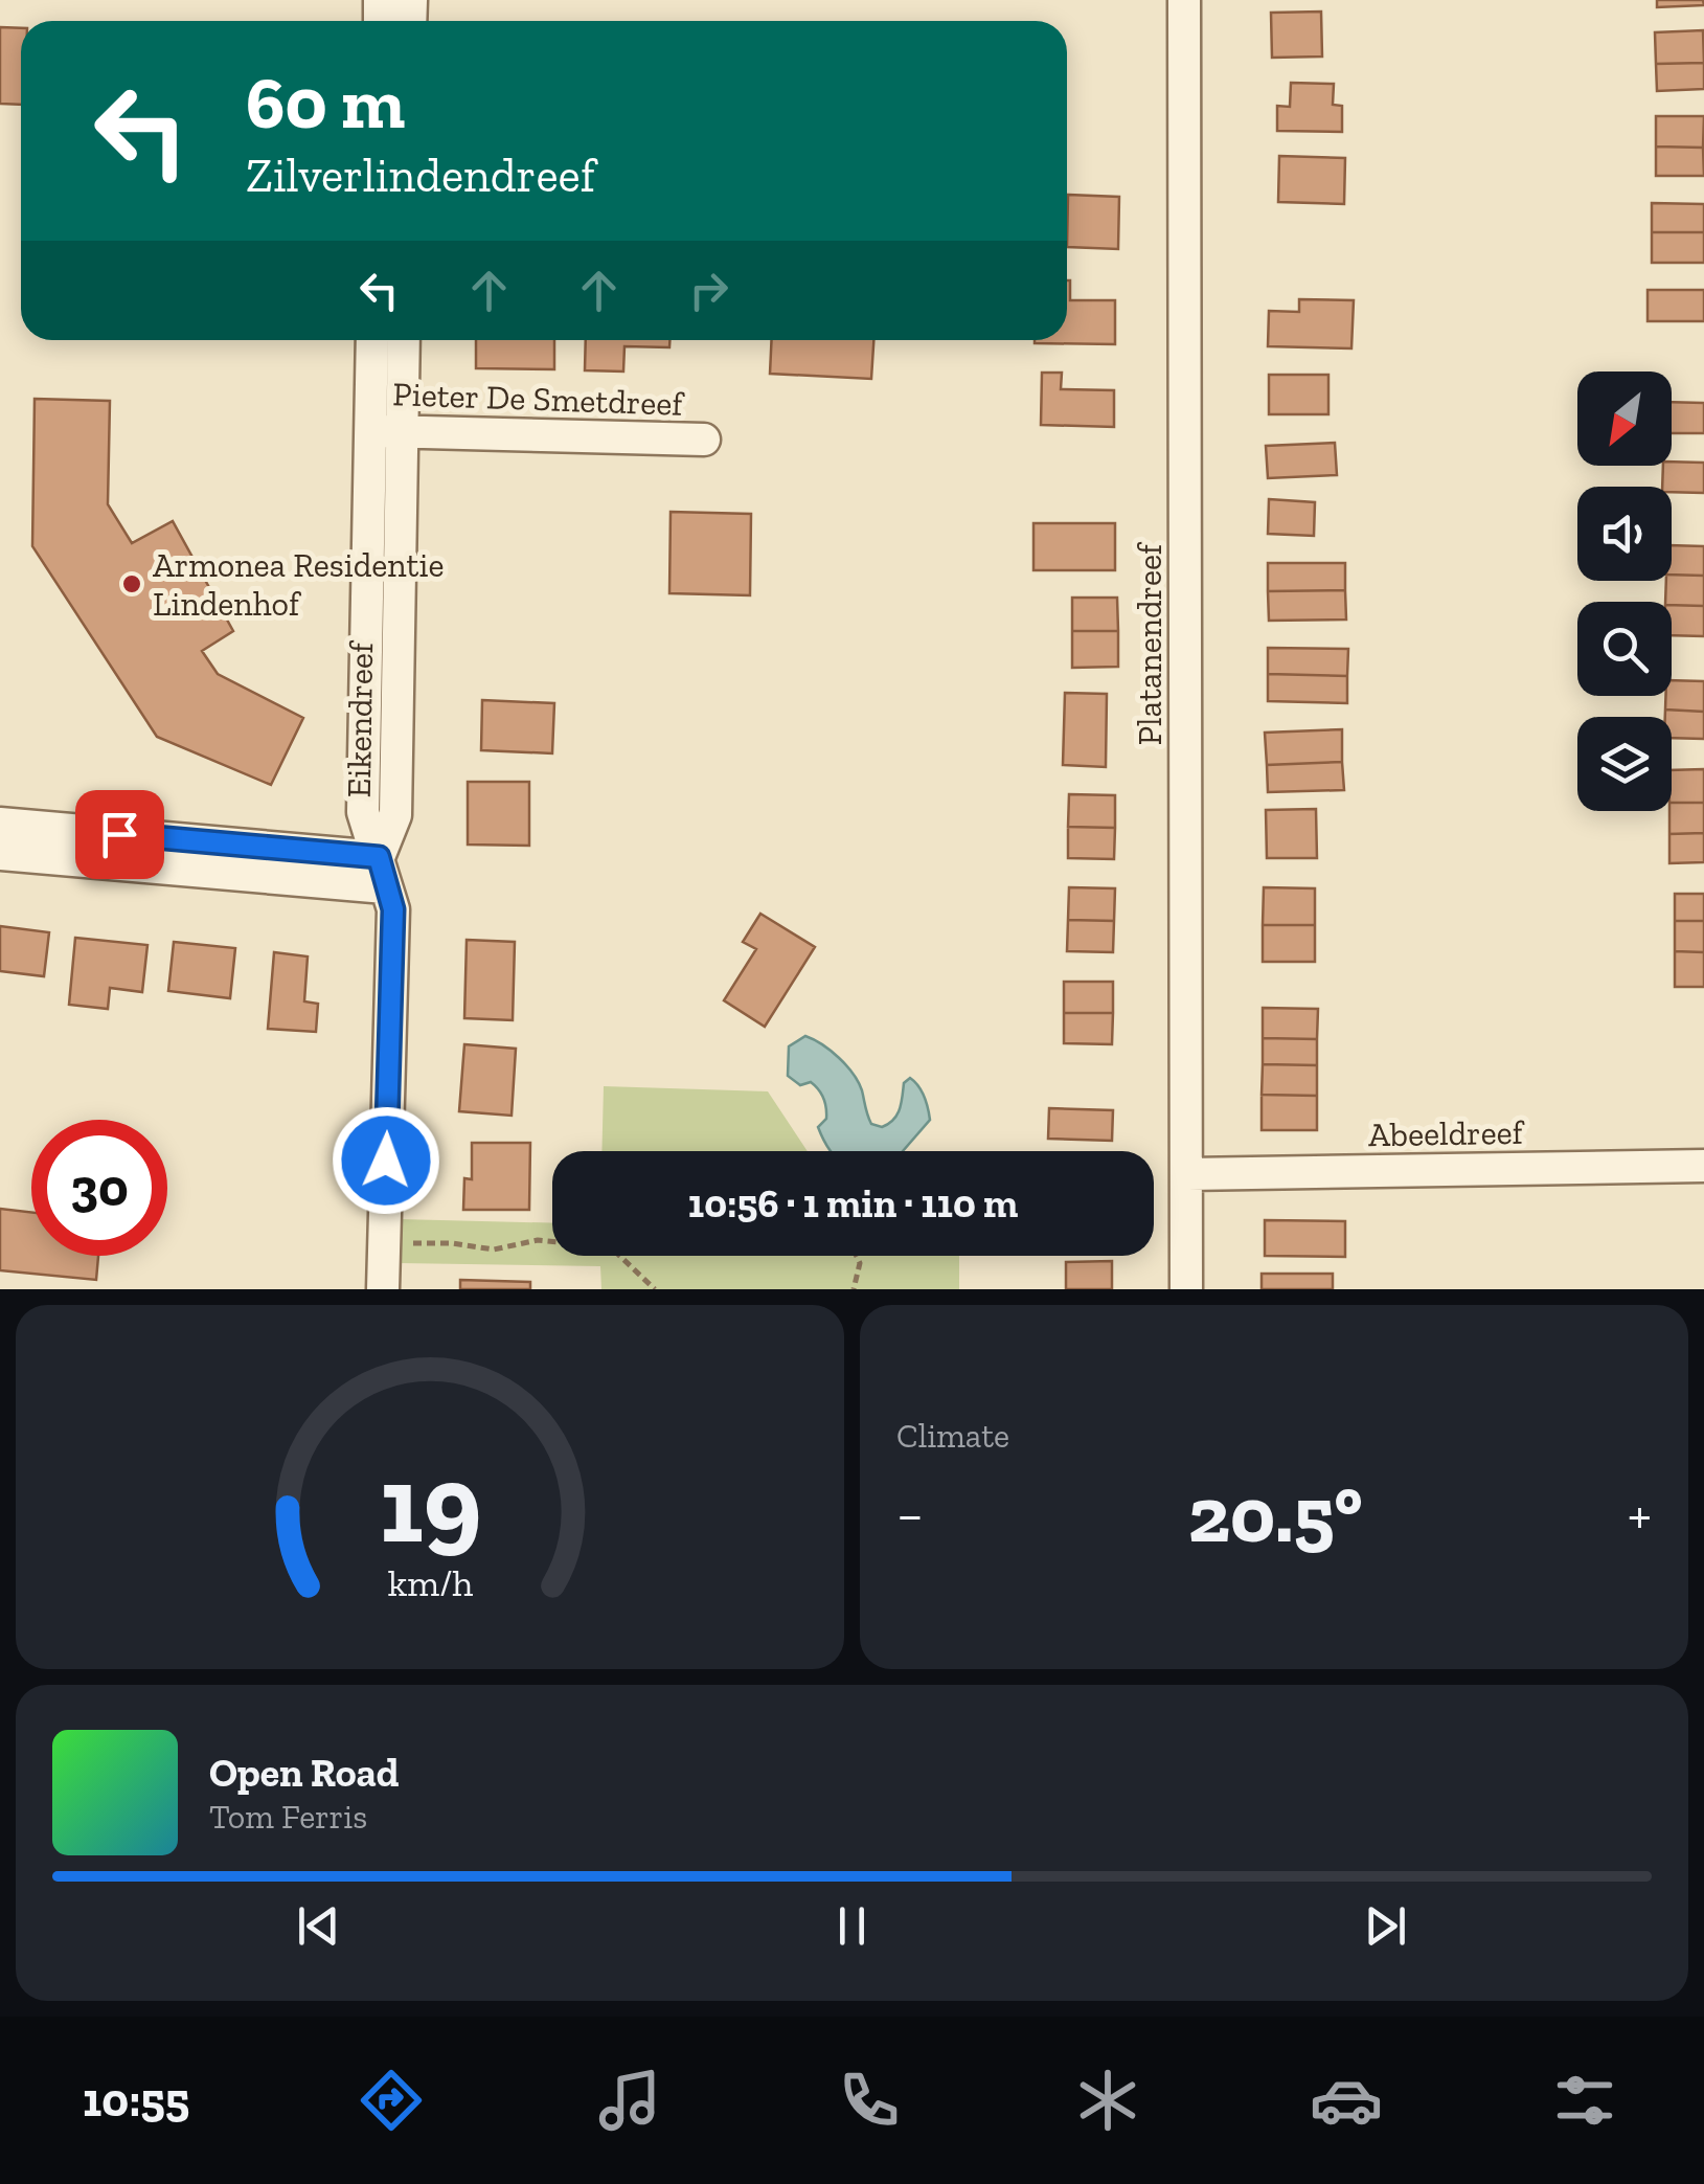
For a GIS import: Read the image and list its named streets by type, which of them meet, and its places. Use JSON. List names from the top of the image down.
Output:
{
  "streets": {
    "street": [
      "Pieter De Smetdreef",
      "Platanendreef",
      "Eikendreef",
      "Abeeldreef"
    ]
  },
  "crossings": [
    ["Pieter De Smetdreef", "Eikendreef"],
    ["Platanendreef", "Abeeldreef"]
  ],
  "places": ["Armonea Residentie Lindenhof"],
  "north": "bottom left",
  "page": {
    "turn": ["60 m", "Zilverlindendreef"],
    "limit": "30",
    "trip": "10:56 · 1 min · 110 m",
    "tile": "Climate",
    "heat": ["−", "20.5°", "+"],
    "song": ["Open Road", "Tom Ferris"],
    "tabs": "10:55",
    "gauge": ["19", "km/h"]
  }
}
